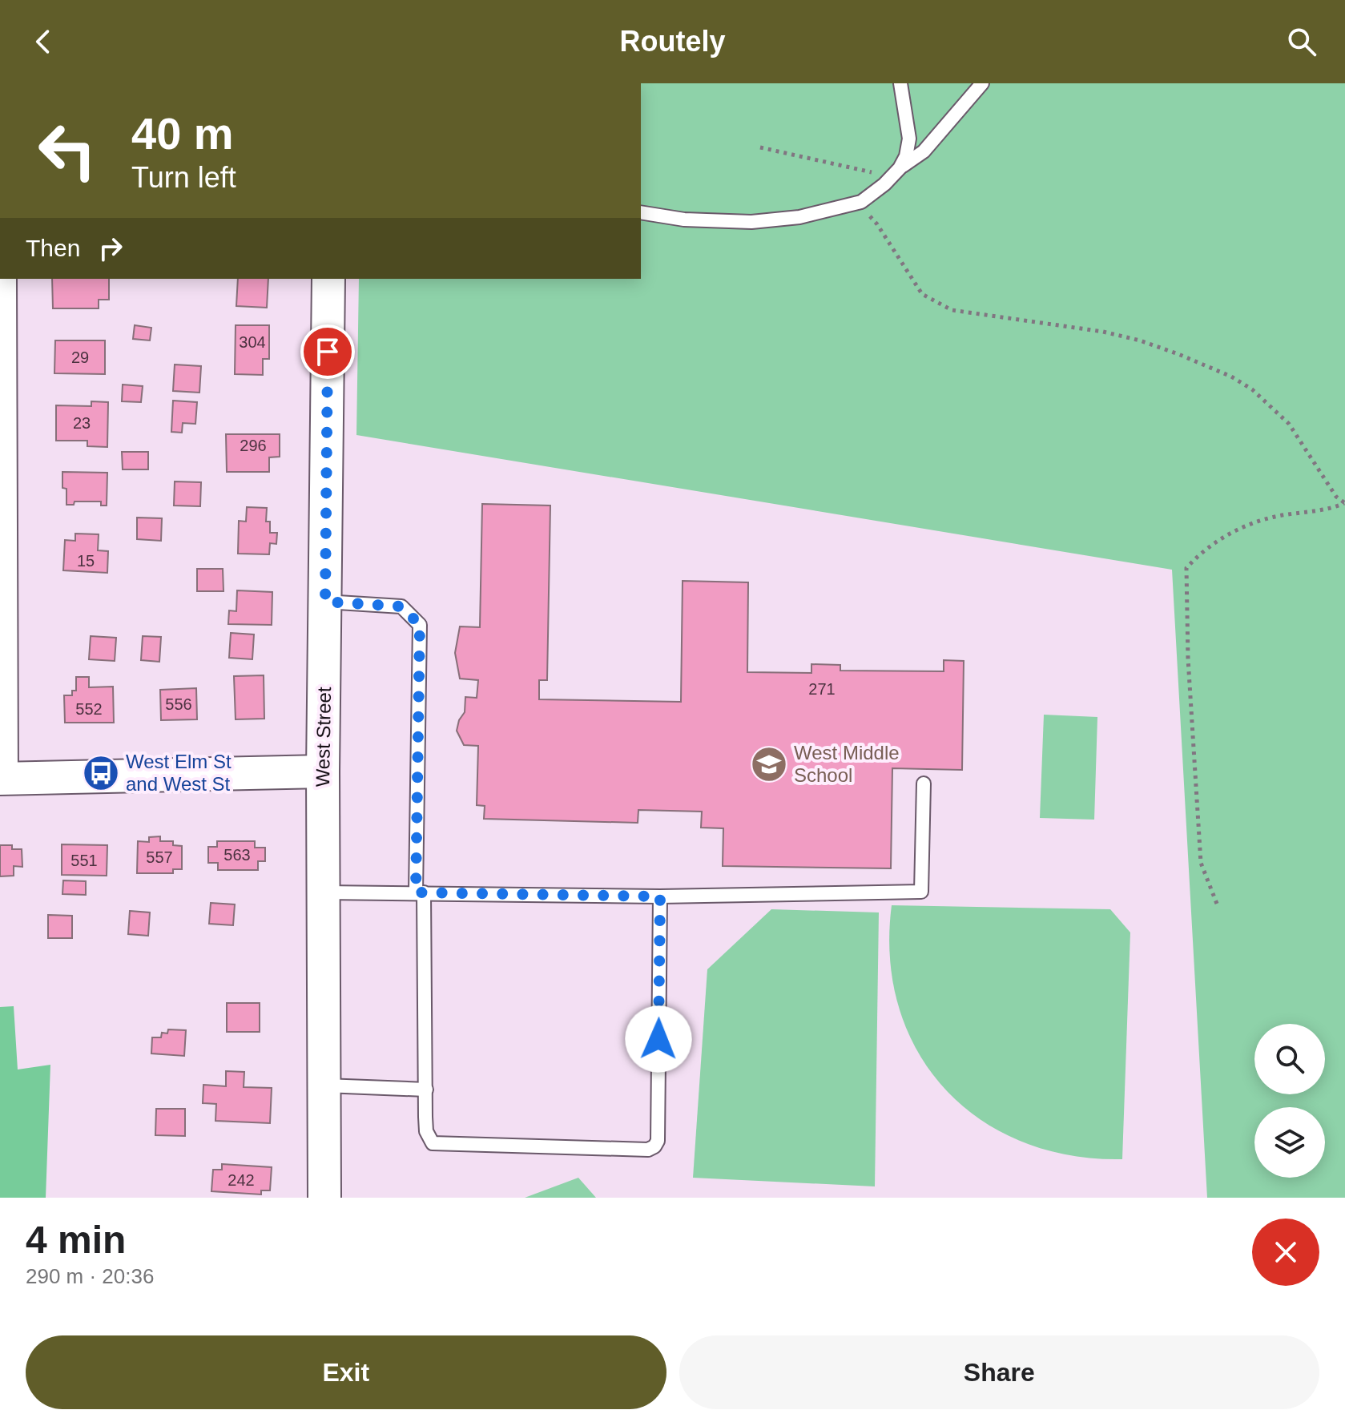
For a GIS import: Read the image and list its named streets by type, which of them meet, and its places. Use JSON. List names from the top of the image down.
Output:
{
  "streets": {
    "street": ["West Street"]
  },
  "places": {
    "school or university": ["West Middle School"],
    "bus stop": ["West Elm St and West St"]
  },
  "house_numbers": [
    "304",
    "29",
    "23",
    "296",
    "15",
    "271",
    "556",
    "552",
    "563",
    "557",
    "551",
    "242"
  ],
  "page": {
    "header": "Routely",
    "turn": ["40 m", "Turn left"],
    "then": "Then",
    "heading": ["4 min", "290 m · 20:36"],
    "buttons": ["Exit", "Share"]
  }
}
